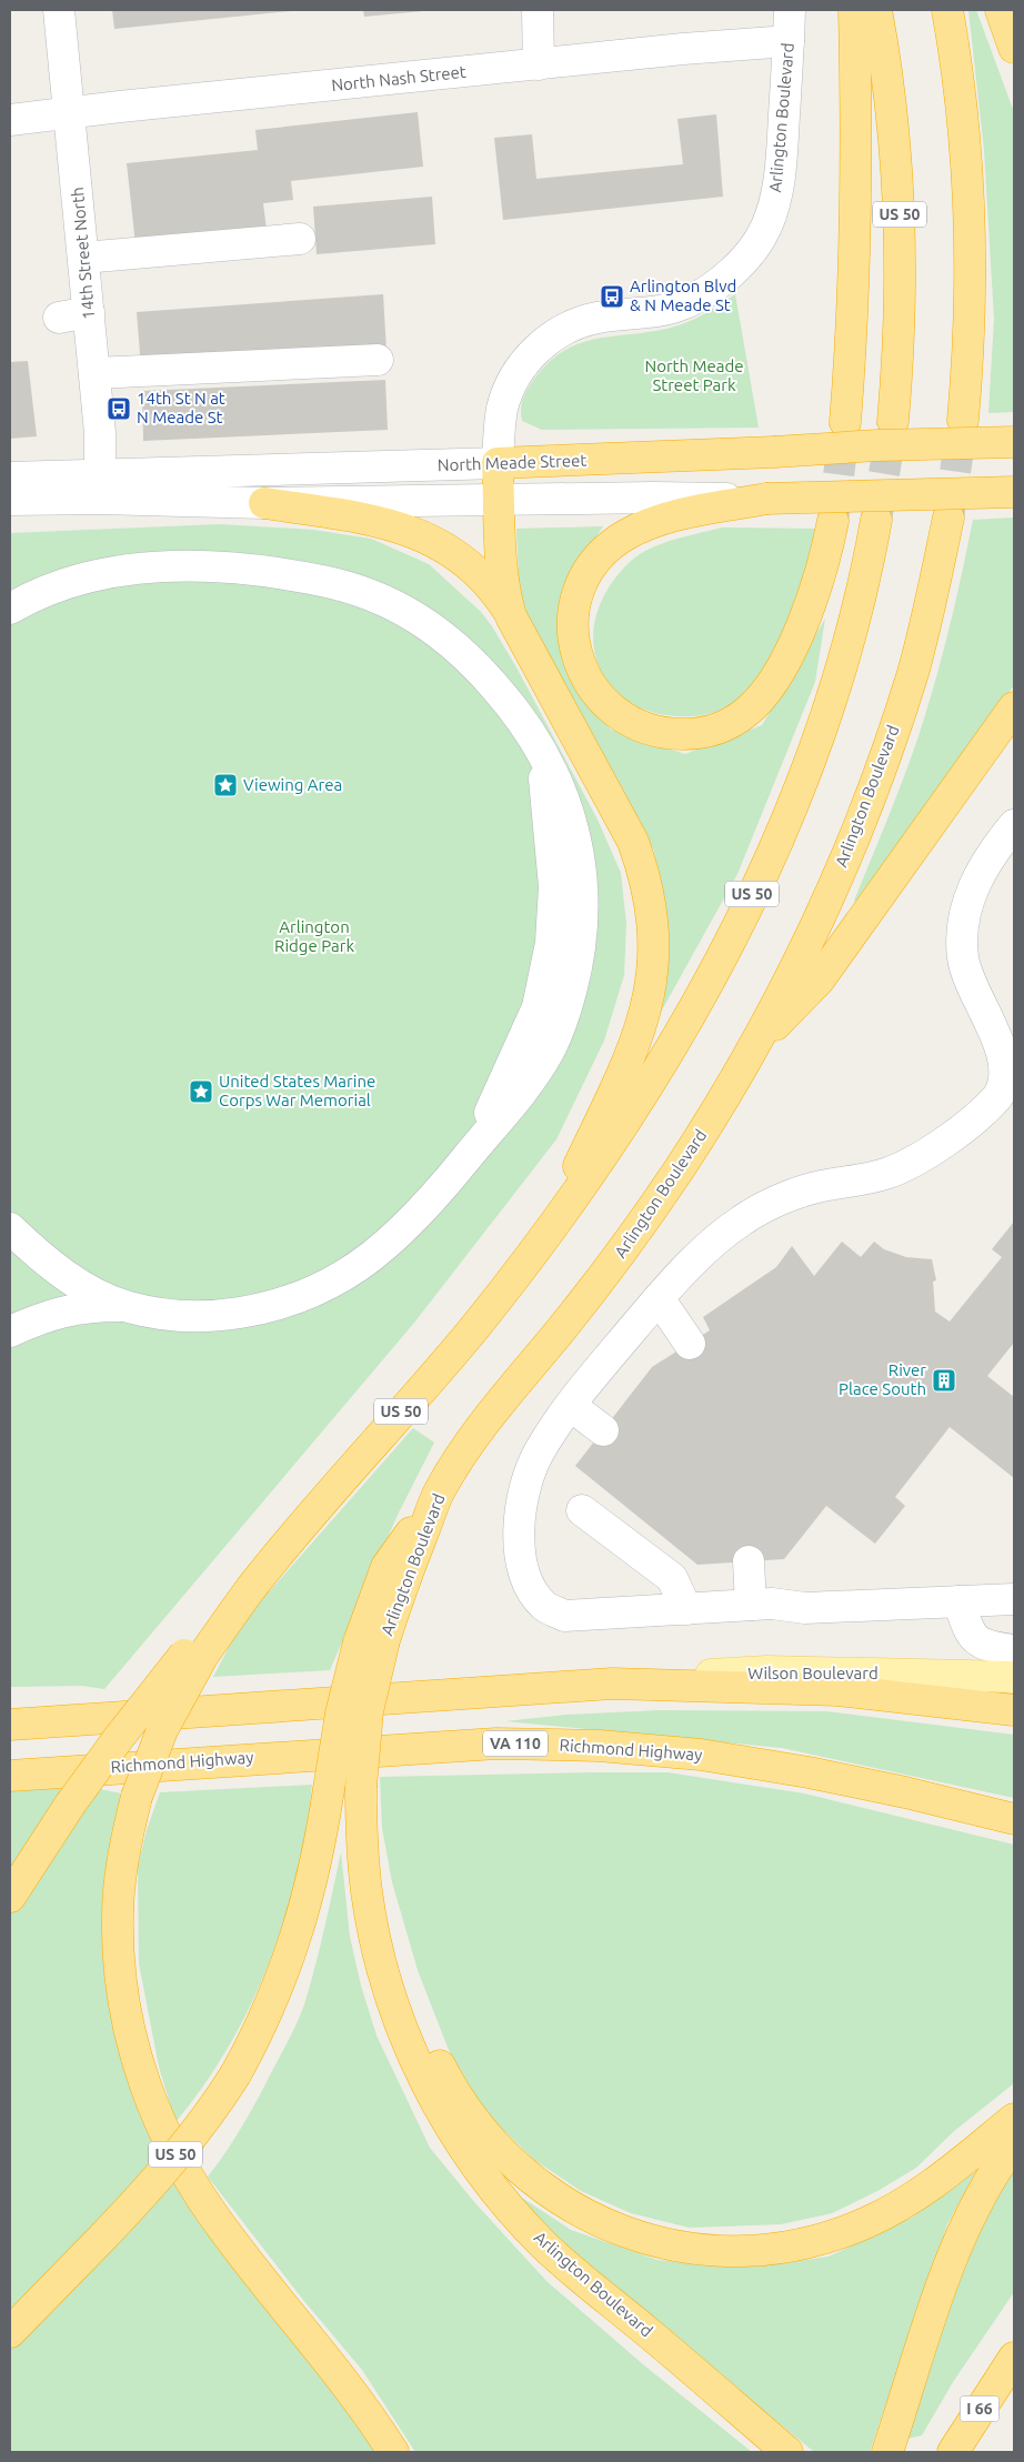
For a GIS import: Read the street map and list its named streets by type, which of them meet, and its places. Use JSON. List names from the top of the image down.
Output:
{
  "streets": {
    "highway": [
      "Arlington Boulevard",
      "US 50",
      "North Meade Street",
      "VA 110",
      "Richmond Highway",
      "I 66"
    ],
    "main road": ["Wilson Boulevard"],
    "street": ["North Nash Street", "14th Street North"]
  },
  "crossings": [
    ["North Nash Street", "Arlington Boulevard"],
    ["North Nash Street", "14th Street North"],
    ["Arlington Boulevard", "North Meade Street"],
    ["14th Street North", "North Meade Street"]
  ],
  "parks": ["North Meade Street Park", "Arlington Ridge Park"],
  "places": {
    "bus stop": ["Arlington Blvd & N Meade St", "14th St N at N Meade St"],
    "place": ["Viewing Area", "United States Marine Corps War Memorial"],
    "building": ["River Place South"]
  }
}
